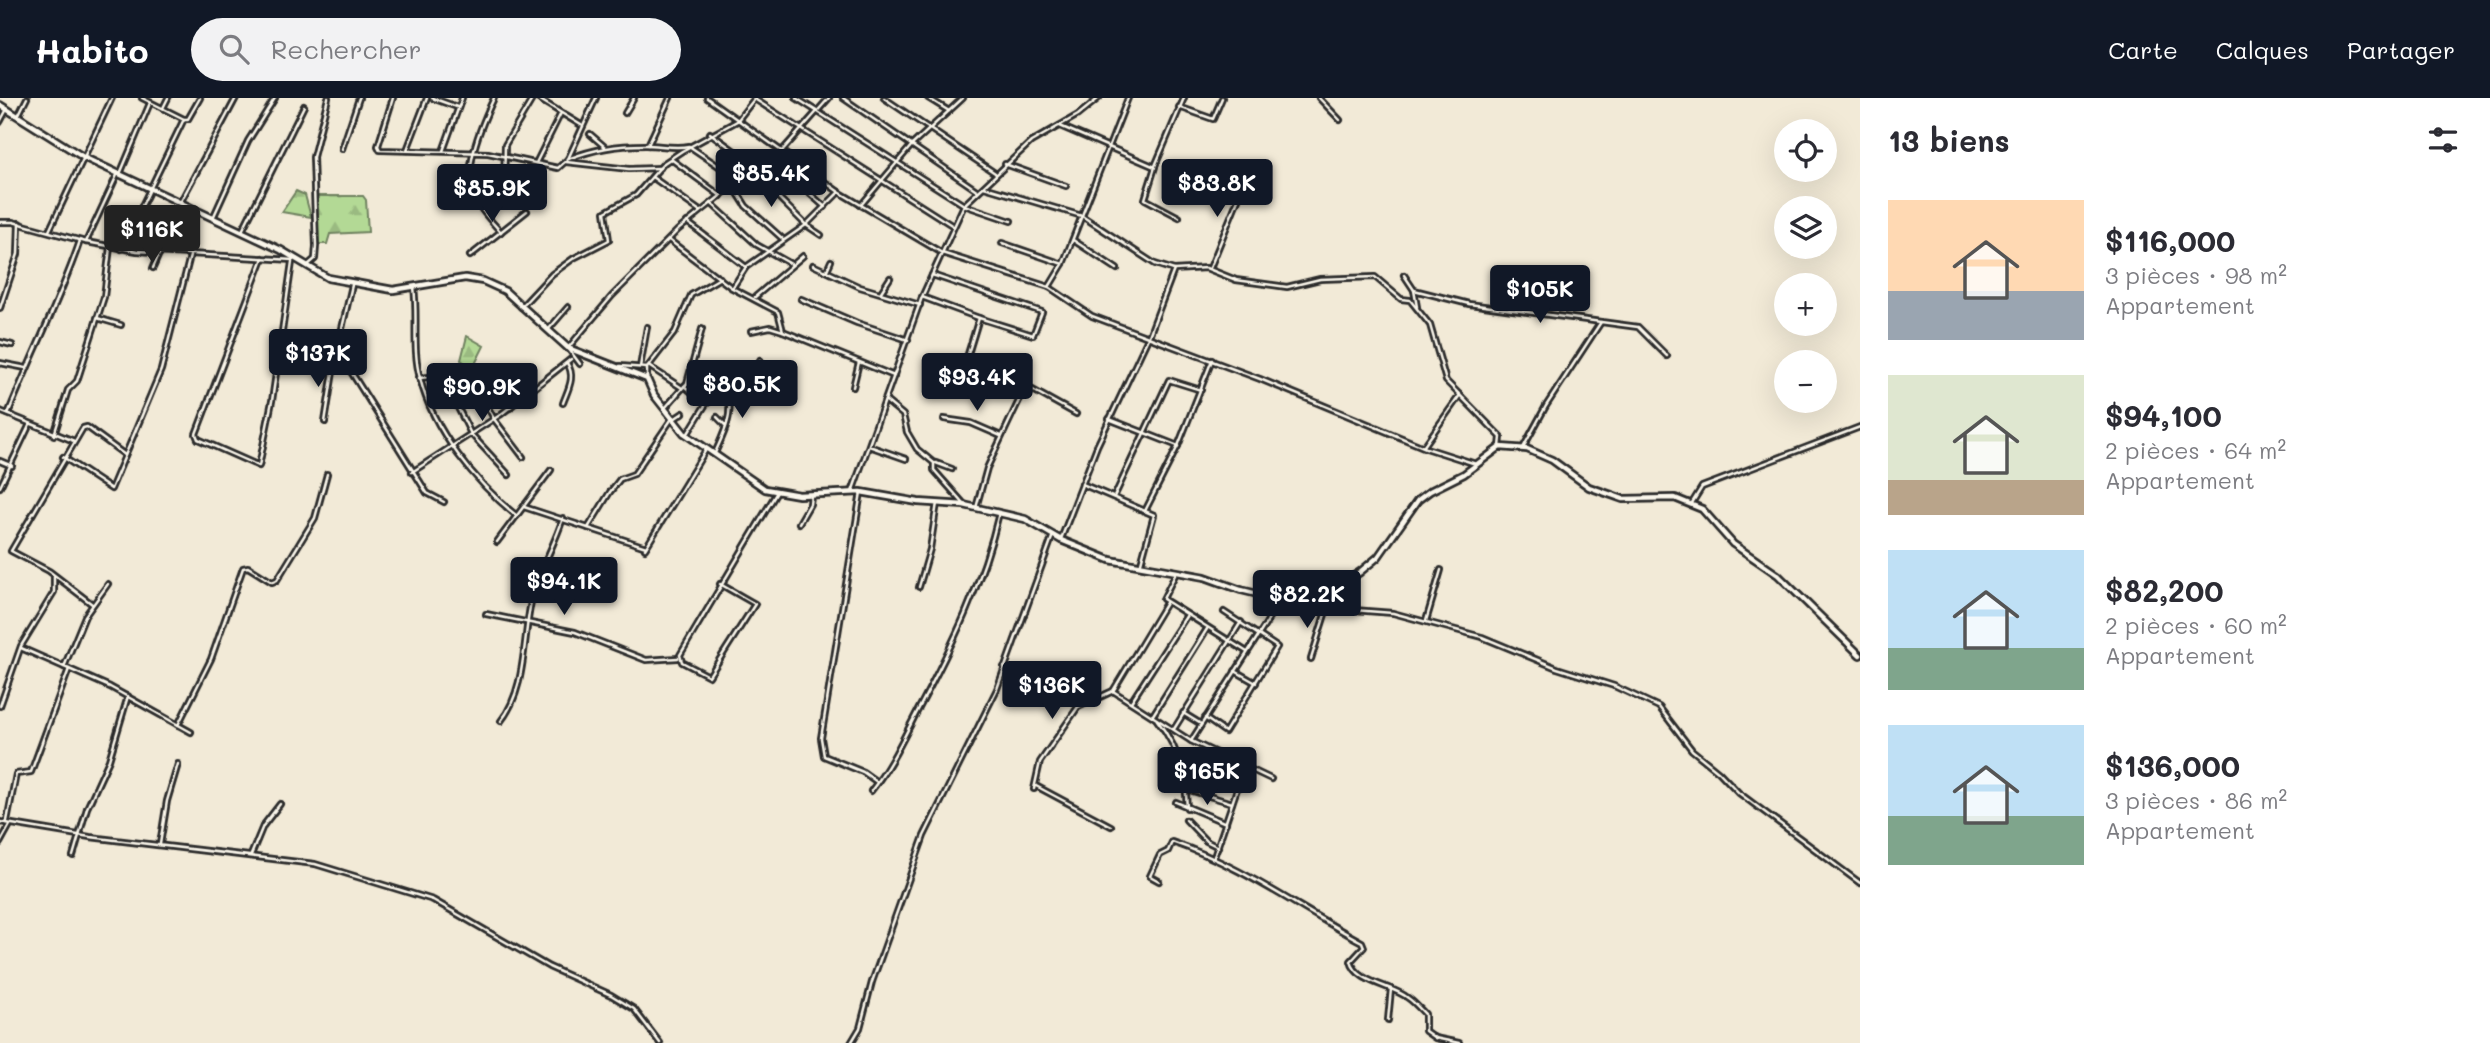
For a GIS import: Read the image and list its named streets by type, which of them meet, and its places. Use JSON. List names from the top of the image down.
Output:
{
  "page": {
    "header": "Habito",
    "search": "Rechercher",
    "nav": ["Carte", "Calques", "Partager"],
    "heading": "13 biens",
    "map_buttons": ["+", "−"],
    "price": [
      "$85.4K",
      "$83.8K",
      "$85.9K",
      "$116K",
      "$105K",
      "$137K",
      "$93.4K",
      "$80.5K",
      "$90.9K",
      "$94.1K",
      "$82.2K",
      "$136K",
      "$165K"
    ],
    "list": [
      {
        "name": "$116,000",
        "note": "3 pièces · 98 m² · Appartement"
      },
      {
        "name": "$94,100",
        "note": "2 pièces · 64 m² · Appartement"
      },
      {
        "name": "$82,200",
        "note": "2 pièces · 60 m² · Appartement"
      },
      {
        "name": "$136,000",
        "note": "3 pièces · 86 m² · Appartement"
      }
    ]
  }
}
